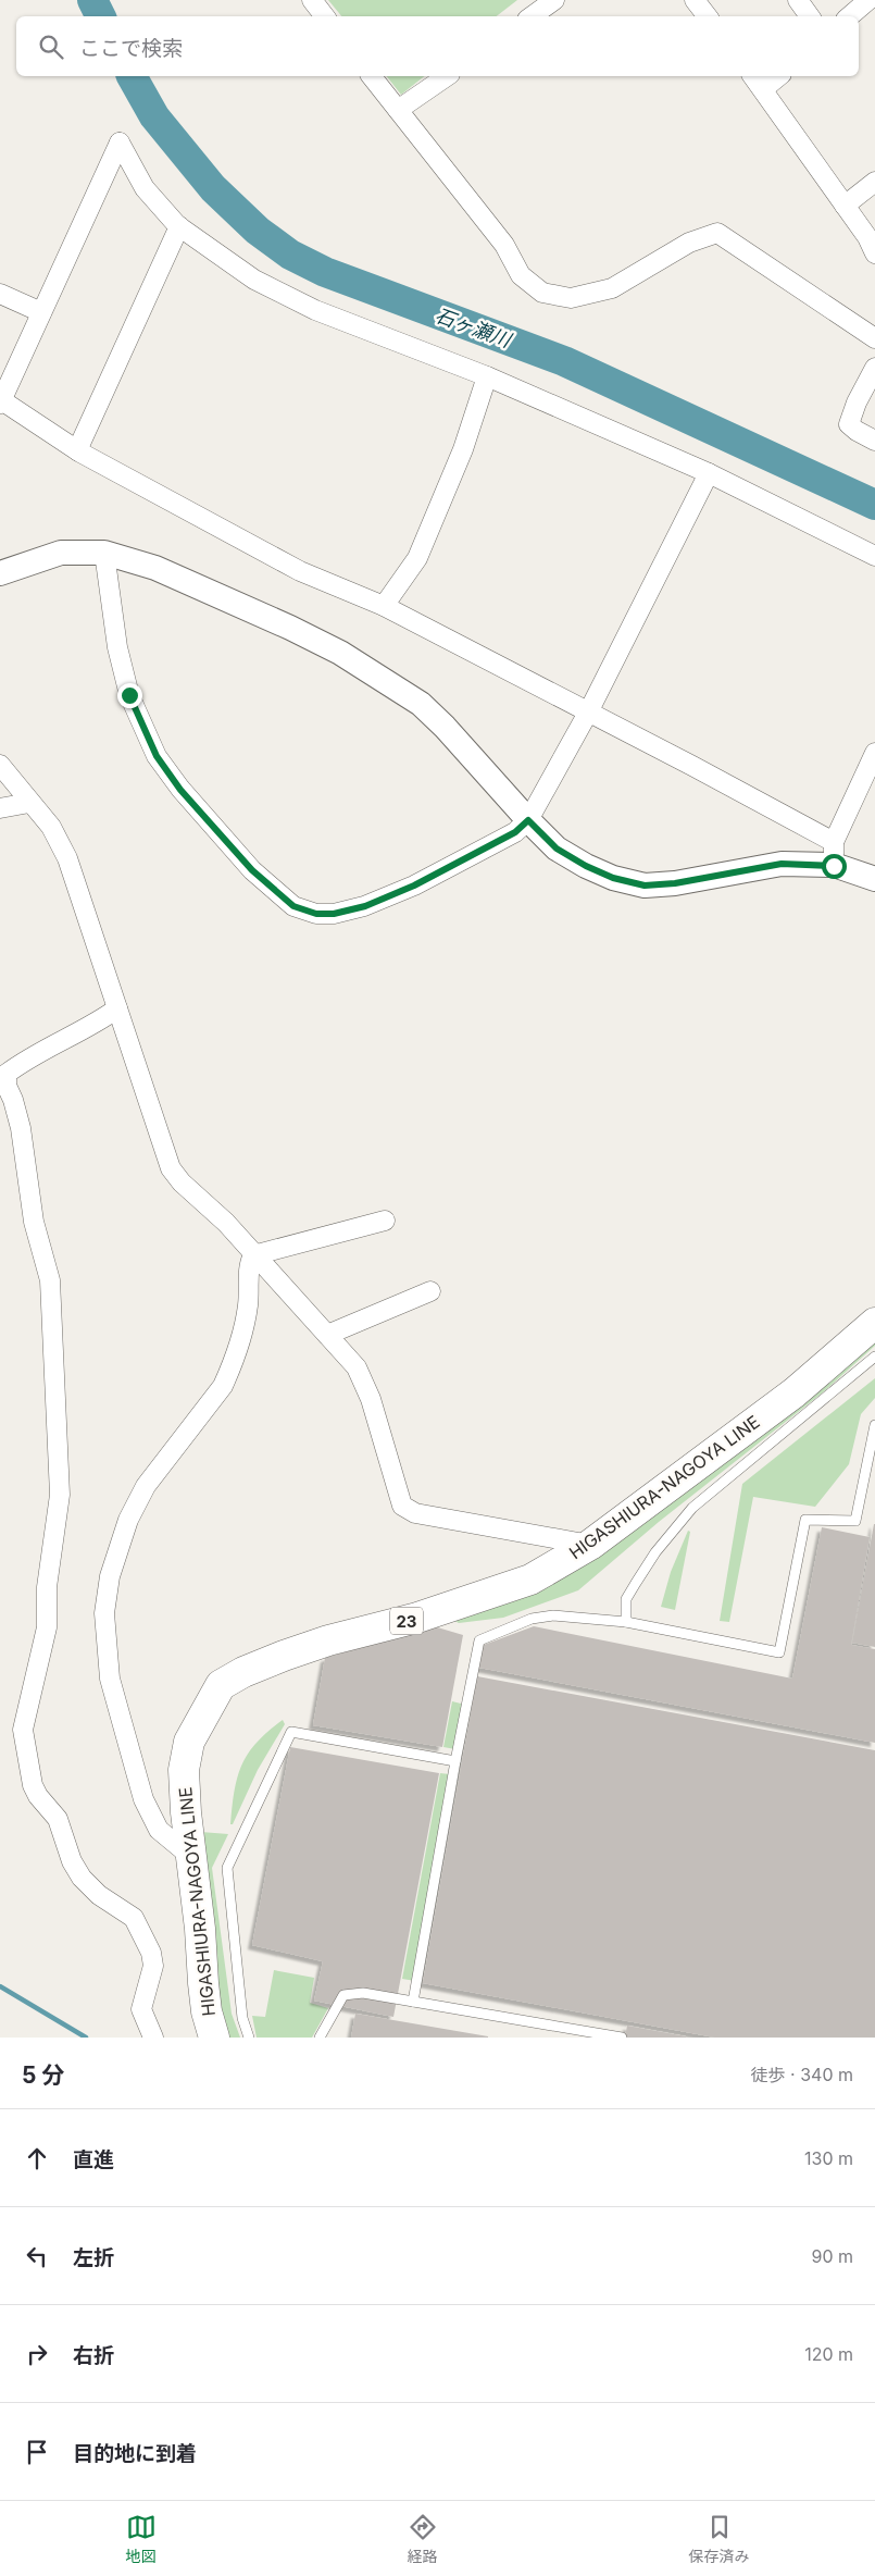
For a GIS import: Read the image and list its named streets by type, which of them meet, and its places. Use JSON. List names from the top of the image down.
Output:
{
  "streets": {
    "main road": ["HIGASHIURA-NAGOYA LINE", "23"]
  },
  "water": ["石ヶ瀬川"],
  "page": {
    "search": "ここで検索",
    "heading": ["5 分", "徒歩 · 340 m"],
    "list": [
      ["直進", "130 m"],
      ["左折", "90 m"],
      ["右折", "120 m"],
      "目的地に到着"
    ],
    "nav": ["地図", "経路", "保存済み"]
  }
}
